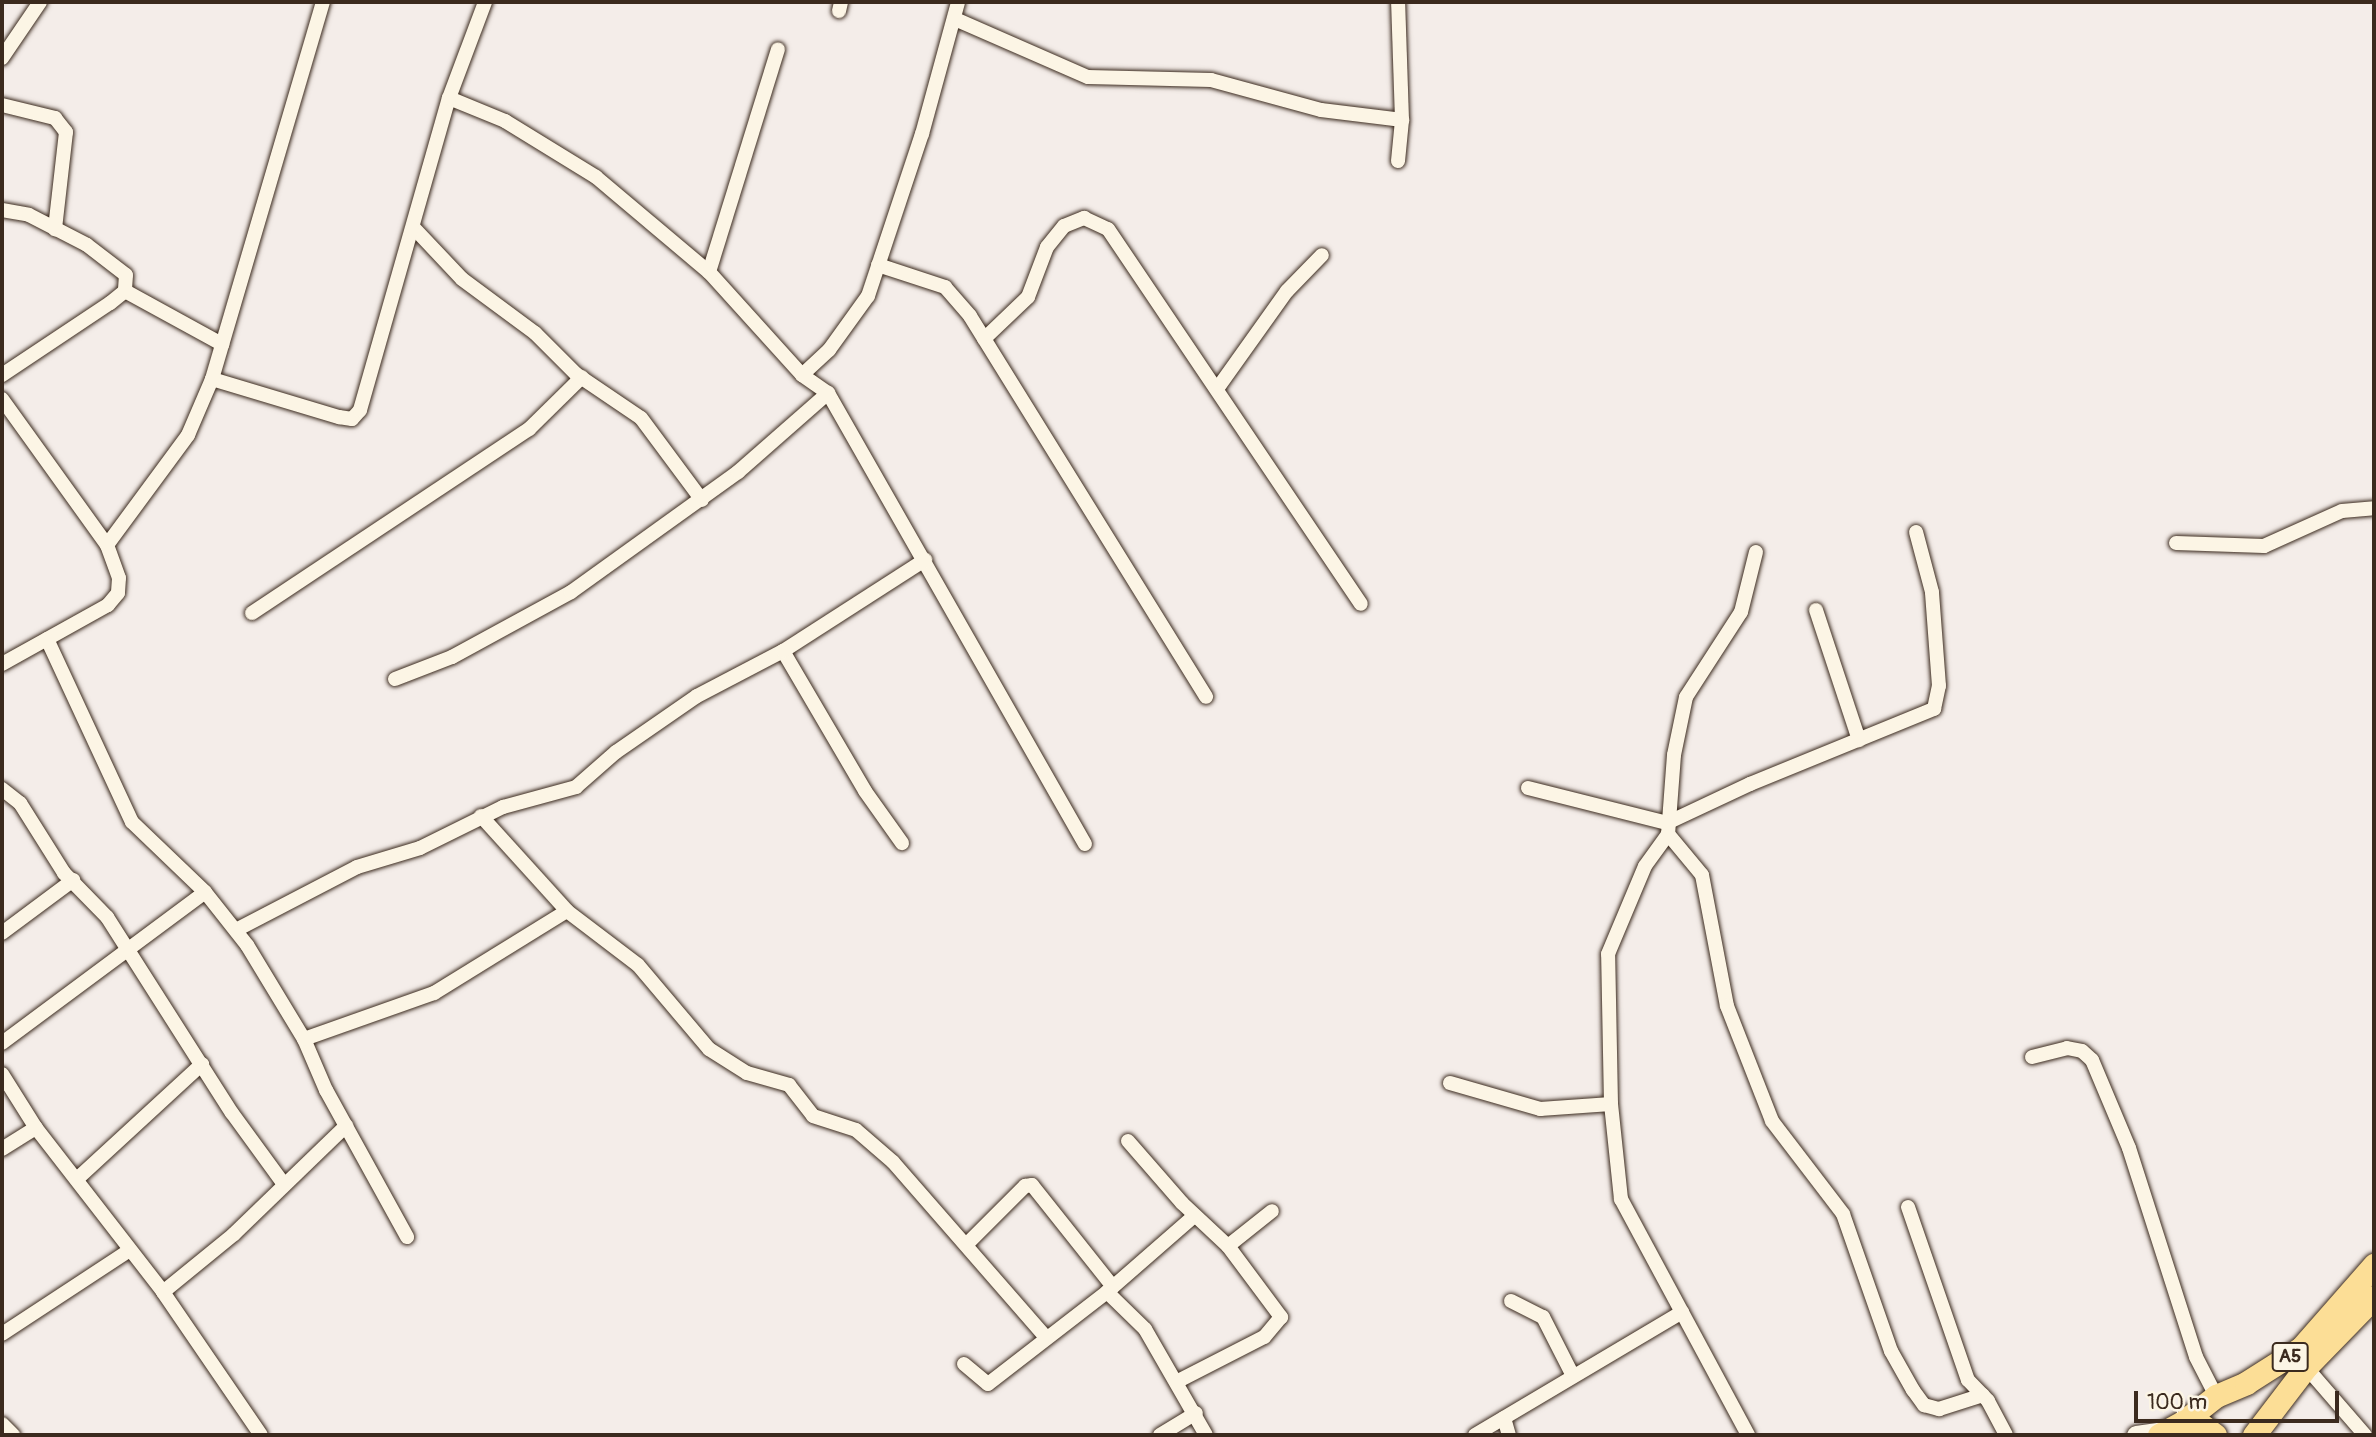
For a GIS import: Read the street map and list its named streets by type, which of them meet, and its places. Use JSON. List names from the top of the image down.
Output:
{
  "streets": {
    "highway": ["A5"]
  },
  "scale_bar": "100 m"
}
